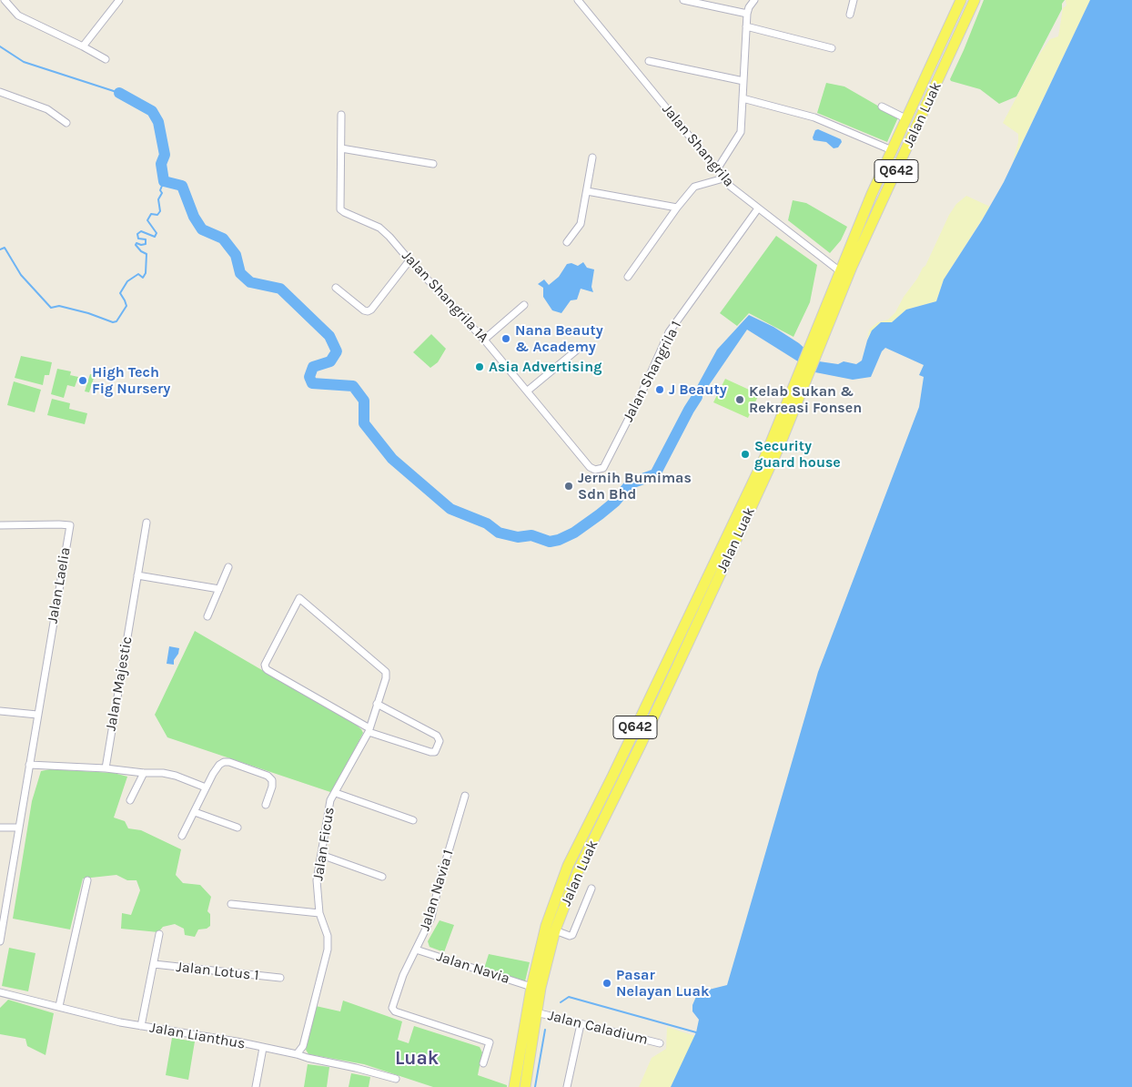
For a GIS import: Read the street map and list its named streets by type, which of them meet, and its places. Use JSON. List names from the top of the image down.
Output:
{
  "streets": {
    "main road": ["Jalan Luak", "Q642"],
    "street": [
      "Jalan Shangrila",
      "Jalan Shangrila 1A",
      "Jalan Shangrila 1",
      "Jalan Laelia",
      "Jalan Majestic",
      "Jalan Ficus",
      "Jalan Navia 1",
      "Jalan Navia",
      "Jalan Lotus 1",
      "Jalan Caladium",
      "Jalan Lianthus"
    ]
  },
  "crossings": [
    ["Jalan Luak", "Jalan Shangrila"],
    ["Jalan Luak", "Jalan Navia"],
    ["Jalan Luak", "Jalan Caladium"],
    ["Jalan Shangrila", "Jalan Shangrila 1"],
    ["Jalan Shangrila 1A", "Jalan Shangrila 1"],
    ["Jalan Ficus", "Jalan Lianthus"],
    ["Jalan Navia 1", "Jalan Navia"]
  ],
  "districts": ["Luak"],
  "places": [
    "Nana Beauty & Academy",
    "Asia Advertising",
    "High Tech Fig Nursery",
    "J Beauty",
    "Kelab Sukan & Rekreasi Fonsen",
    "Security guard house",
    "Jernih Bumimas Sdn Bhd",
    "Pasar Nelayan Luak"
  ]
}
